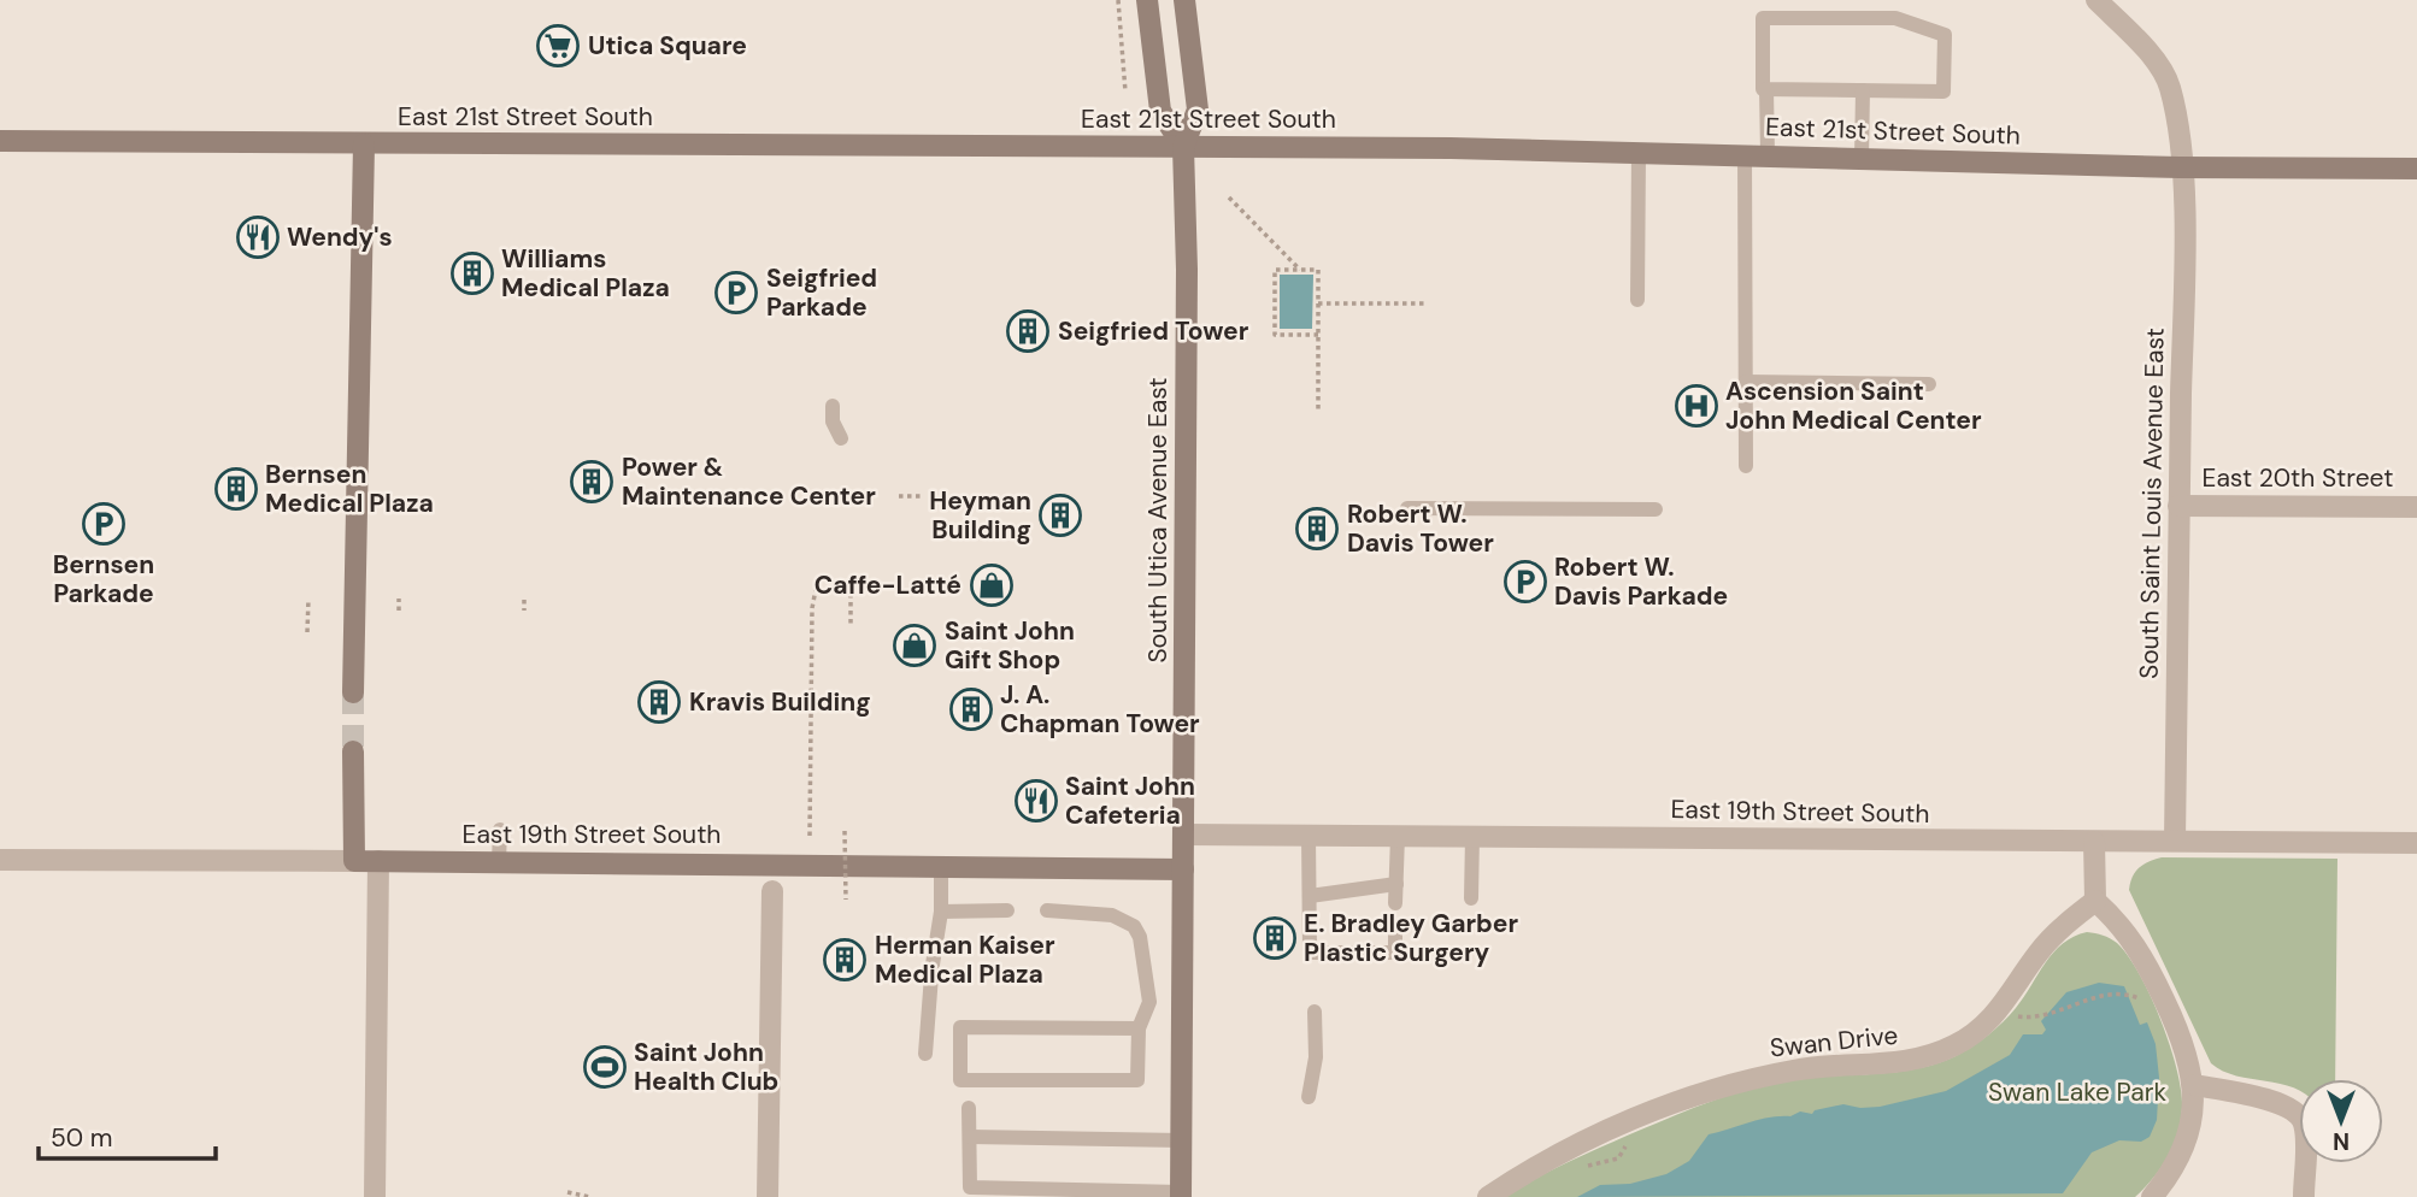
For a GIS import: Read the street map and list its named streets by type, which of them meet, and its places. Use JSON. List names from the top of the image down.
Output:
{
  "streets": {
    "main road": ["East 21st Street South", "South Utica Avenue East", "East 19th Street South"],
    "street": ["East 20th Street", "South Saint Louis Avenue East", "Swan Drive"]
  },
  "crossings": [
    ["East 21st Street South", "South Saint Louis Avenue East"],
    ["East 21st Street South", "South Utica Avenue East"],
    ["East 20th Street", "South Saint Louis Avenue East"],
    ["South Saint Louis Avenue East", "East 19th Street South"],
    ["South Utica Avenue East", "East 19th Street South"]
  ],
  "parks": ["Swan Lake Park"],
  "places": {
    "supermarket": ["Utica Square"],
    "restaurant": ["Wendy's", "Saint John Cafeteria"],
    "building": [
      "Williams Medical Plaza",
      "Seigfried Tower",
      "Power & Maintenance Center",
      "Bernsen Medical Plaza",
      "Heyman Building",
      "Robert W. Davis Tower",
      "Kravis Building",
      "J. A. Chapman Tower",
      "E. Bradley Garber Plastic Surgery",
      "Herman Kaiser Medical Plaza"
    ],
    "parking": ["Seigfried Parkade", "Bernsen Parkade", "Robert W. Davis Parkade"],
    "hospital": ["Ascension Saint John Medical Center"],
    "shop": ["Caffe-Latté", "Saint John Gift Shop"],
    "sports": ["Saint John Health Club"]
  },
  "scale_bar": "50 m",
  "north": "bottom"
}
